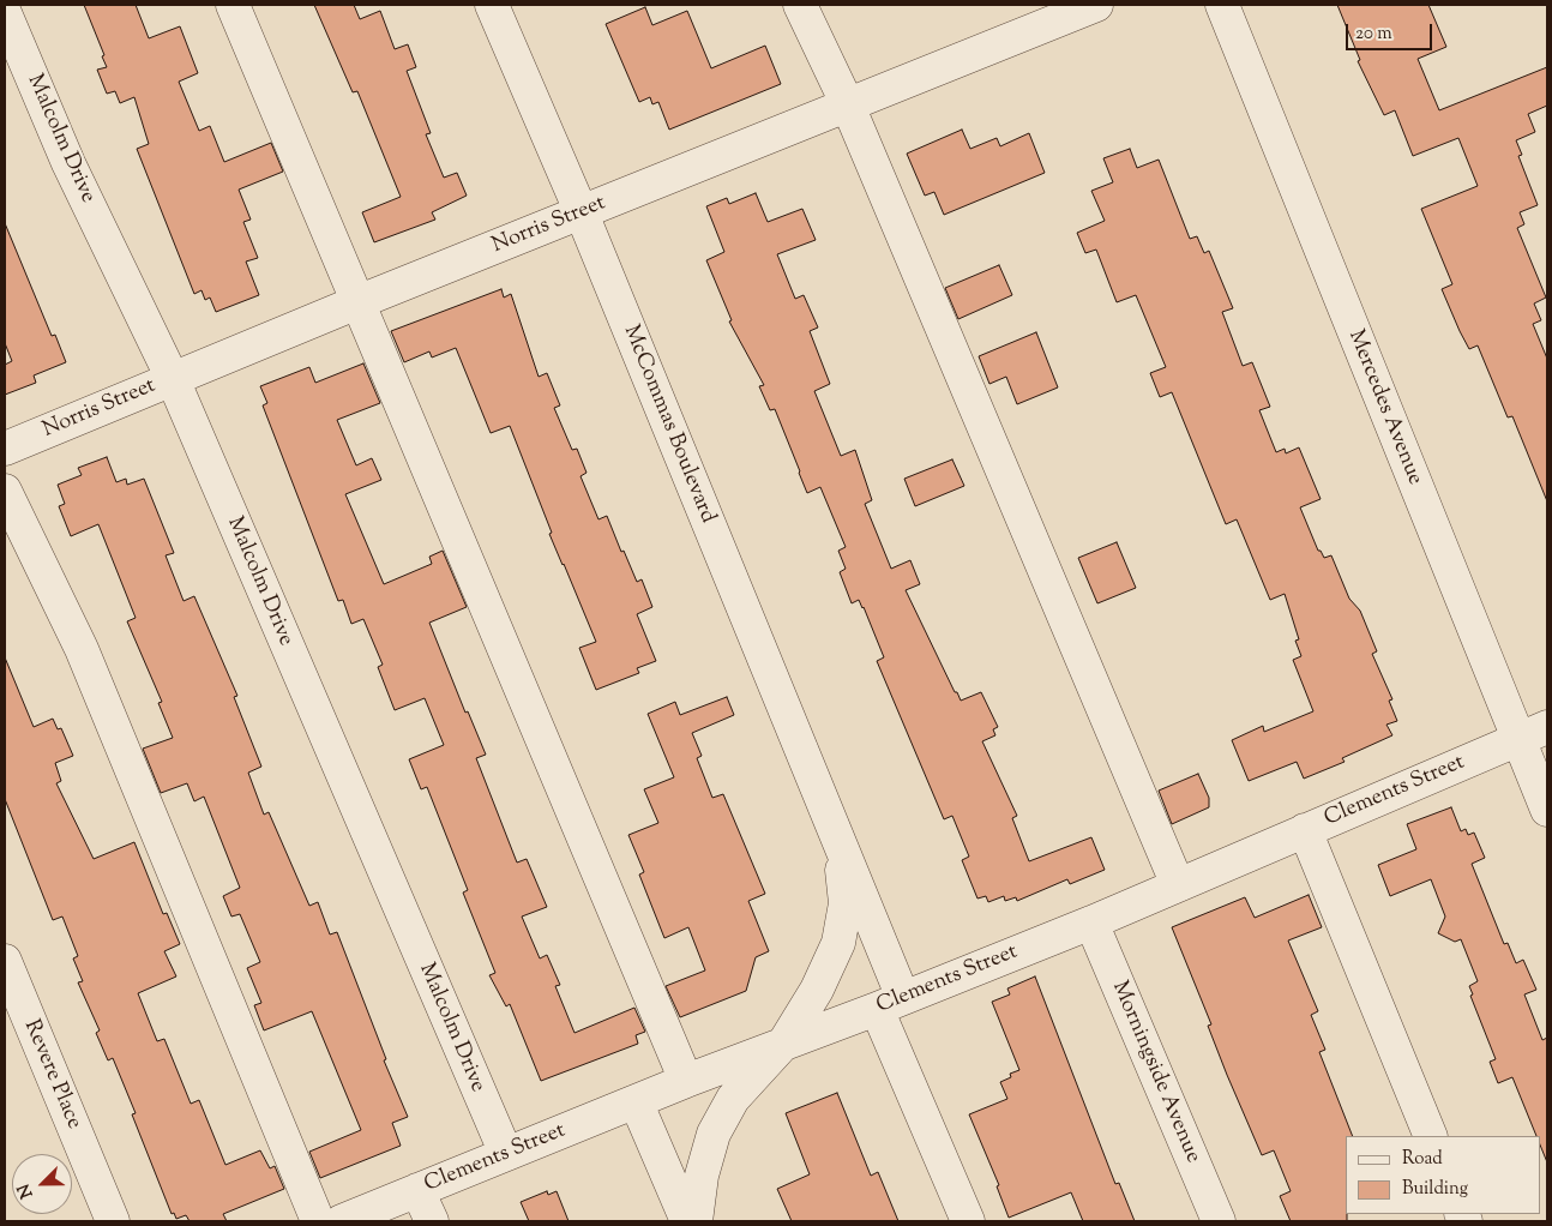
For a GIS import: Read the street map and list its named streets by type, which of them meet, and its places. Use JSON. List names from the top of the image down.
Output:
{
  "streets": {
    "street": [
      "Malcolm Drive",
      "Norris Street",
      "Mercedes Avenue",
      "McCommas Boulevard",
      "Clements Street",
      "Morningside Avenue",
      "Revere Place"
    ]
  },
  "crossings": [
    ["Malcolm Drive", "Norris Street"],
    ["Malcolm Drive", "Clements Street"],
    ["Norris Street", "McCommas Boulevard"],
    ["Mercedes Avenue", "Clements Street"],
    ["McCommas Boulevard", "Clements Street"],
    ["Clements Street", "Morningside Avenue"]
  ],
  "legend": ["Road", "Building"],
  "scale_bar": "20 m",
  "north": "bottom left"
}
